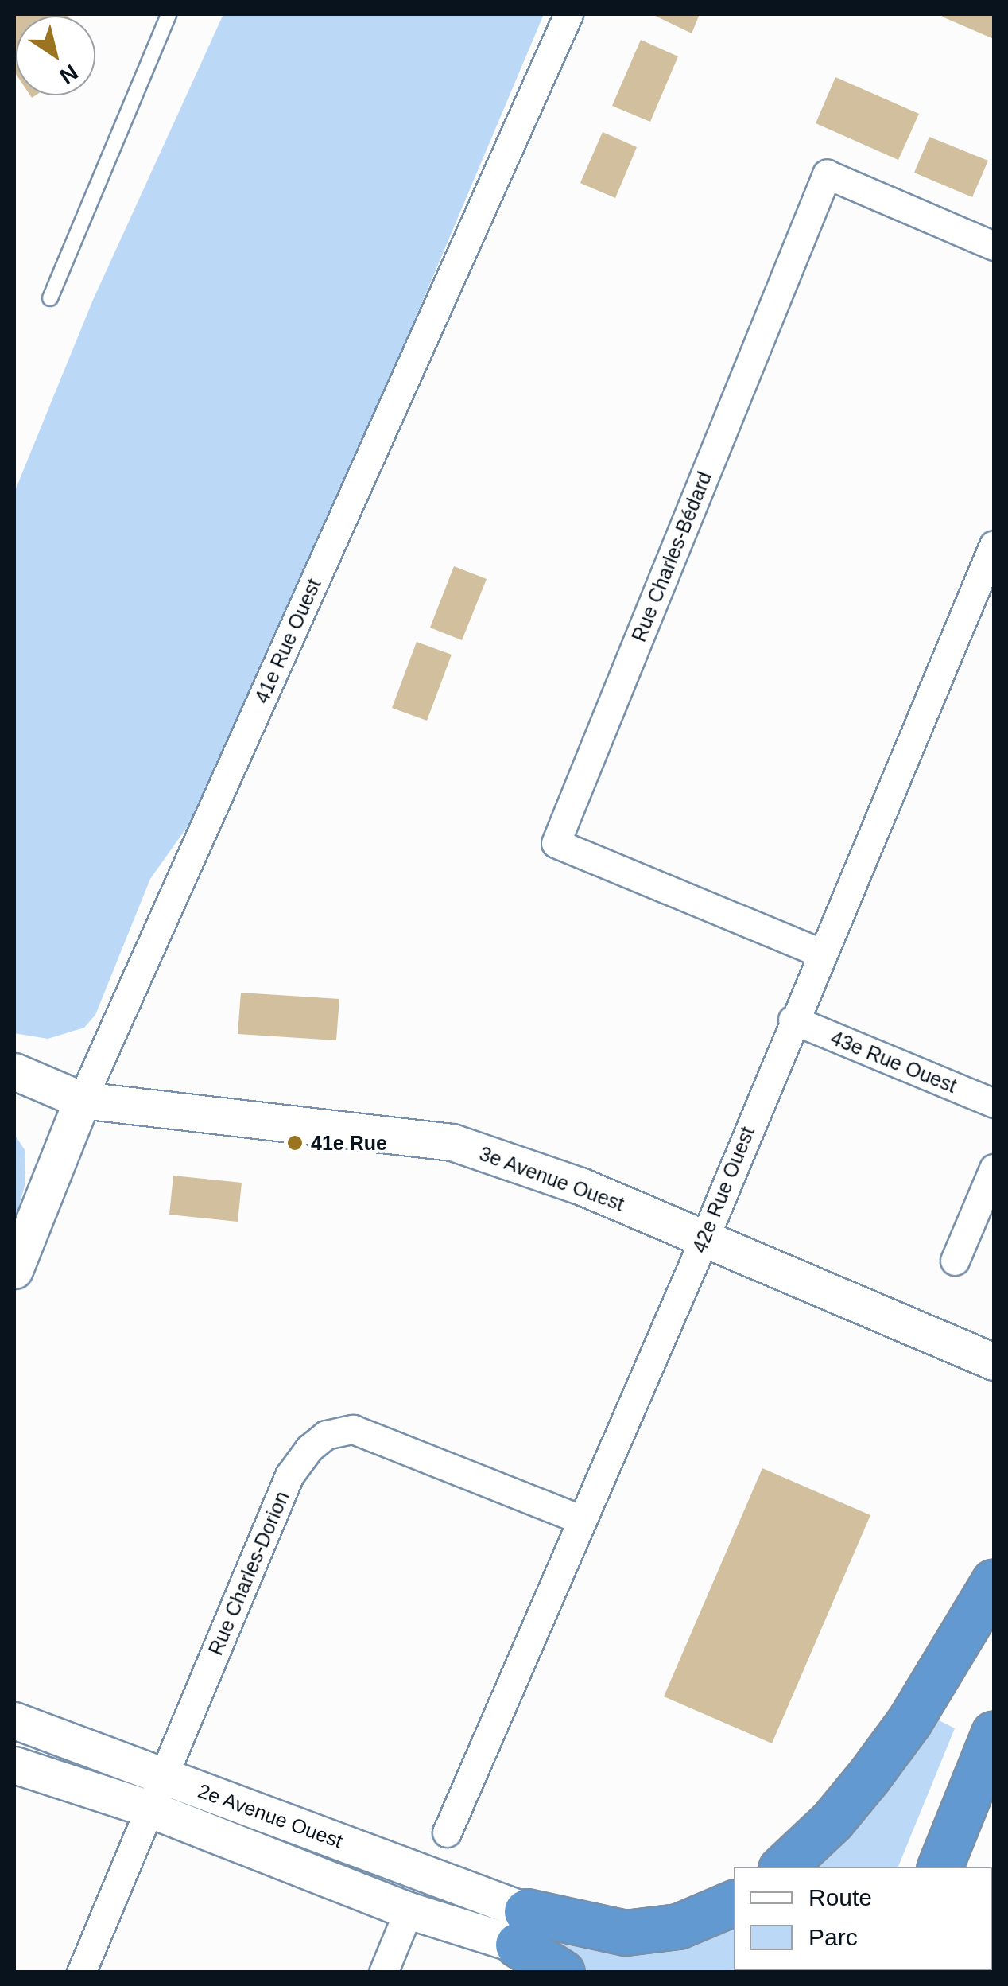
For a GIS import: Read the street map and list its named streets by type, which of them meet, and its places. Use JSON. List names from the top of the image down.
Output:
{
  "streets": {
    "street": [
      "Rue Charles-Bédard",
      "41e Rue Ouest",
      "43e Rue Ouest",
      "3e Avenue Ouest",
      "42e Rue Ouest",
      "Rue Charles-Dorion",
      "2e Avenue Ouest"
    ]
  },
  "crossings": [
    ["Rue Charles-Bédard", "42e Rue Ouest"],
    ["41e Rue Ouest", "3e Avenue Ouest"],
    ["43e Rue Ouest", "42e Rue Ouest"],
    ["3e Avenue Ouest", "42e Rue Ouest"],
    ["42e Rue Ouest", "Rue Charles-Dorion"],
    ["Rue Charles-Dorion", "2e Avenue Ouest"]
  ],
  "places": ["41e Rue"],
  "legend": ["Route", "Parc"],
  "north": "bottom right"
}
